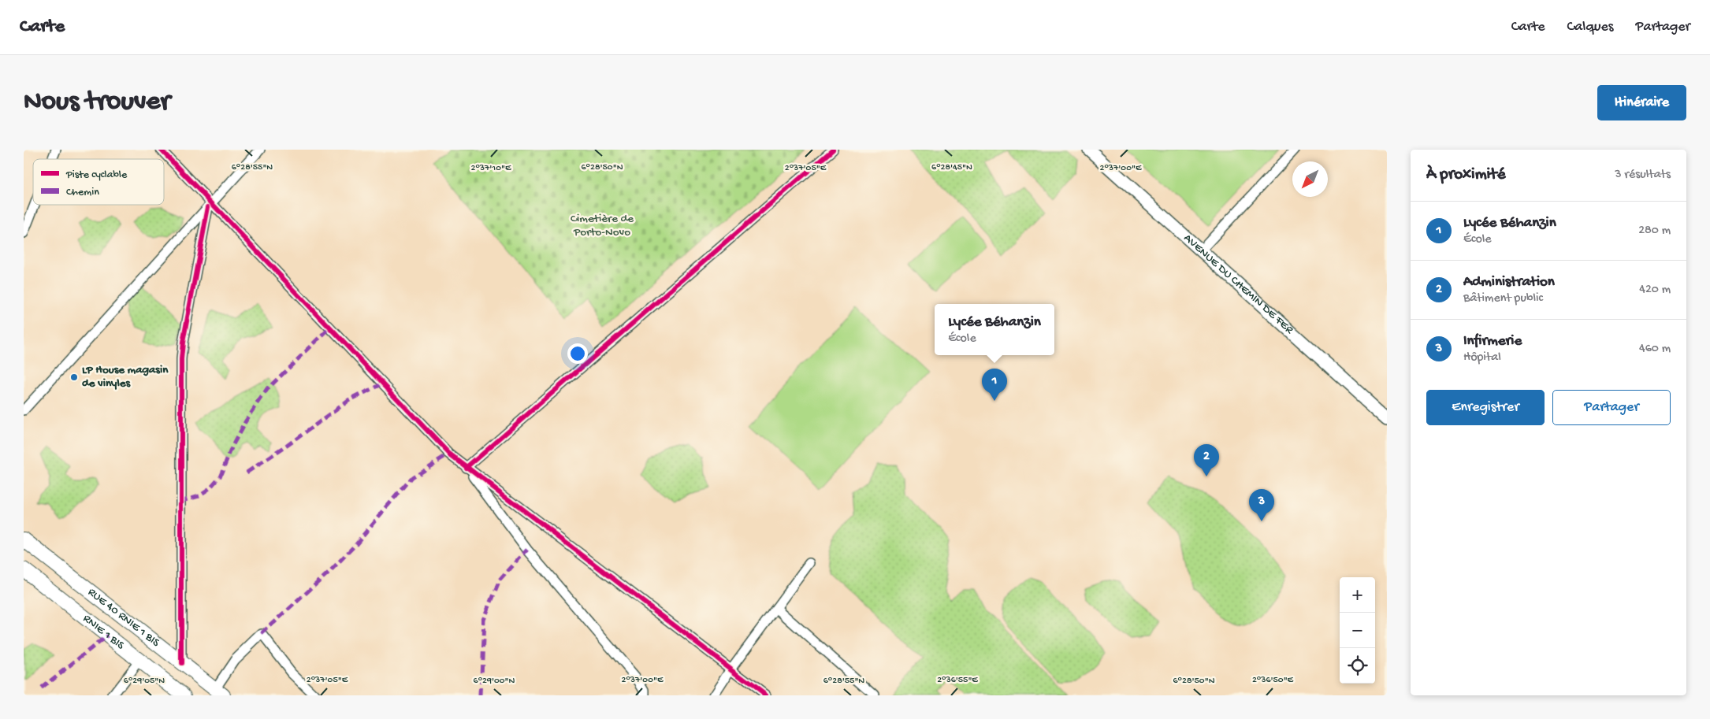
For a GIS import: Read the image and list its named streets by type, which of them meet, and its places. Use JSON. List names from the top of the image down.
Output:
{
  "streets": {
    "main road": ["RUE 40 RNIE 1 BIS", "RNIE 1 BIS"],
    "street": ["AVENUE DU CHEMIN DE FER"]
  },
  "parks": ["Cimetière de Porto-Novo"],
  "places": ["LP House magasin de vinyles"],
  "legend": ["Piste cyclable", "Chemin"],
  "north": "bottom left",
  "page": {
    "header": "Carte",
    "nav": ["Carte", "Calques", "Partager"],
    "buttons": [
      "Itinéraire",
      ["Enregistrer", "Partager"]
    ],
    "title": "Nous trouver",
    "heading": ["À proximité", "3 résultats"],
    "list": [
      {
        "mark": "1",
        "name": "Lycée Béhanzin",
        "note": "École",
        "value": "280 m"
      },
      {
        "mark": "2",
        "name": "Administration",
        "note": "Bâtiment public",
        "value": "420 m"
      },
      {
        "mark": "3",
        "name": "Infirmerie",
        "note": "Hôpital",
        "value": "460 m"
      }
    ],
    "popup": ["Lycée Béhanzin", "École"],
    "pins": ["1", "2", "3"],
    "map_buttons": ["+", "−"]
  },
  "coordinates": [
    "6°28'55\"N",
    "6°28'50\"N",
    "6°28'45\"N",
    "2°37'10\"E",
    "2°37'05\"E",
    "2°37'00\"E",
    "2°36'55\"E",
    "2°36'50\"E",
    "6°29'05\"N",
    "6°29'00\"N"
  ]
}
